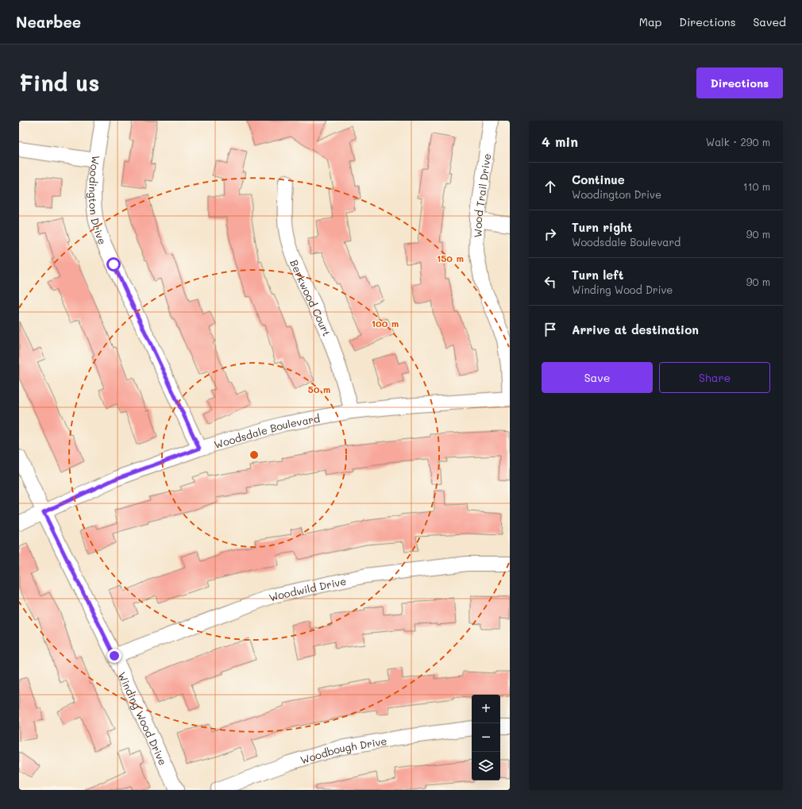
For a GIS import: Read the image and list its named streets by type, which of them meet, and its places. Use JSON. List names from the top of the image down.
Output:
{
  "streets": {
    "street": [
      "Wood Trail Drive",
      "Woodington Drive",
      "Berkwood Court",
      "Woodsdale Boulevard",
      "Woodwild Drive",
      "Winding Wood Drive",
      "Woodbough Drive"
    ]
  },
  "crossings": [
    ["Wood Trail Drive", "Woodsdale Boulevard"],
    ["Woodington Drive", "Woodsdale Boulevard"],
    ["Berkwood Court", "Woodsdale Boulevard"],
    ["Woodsdale Boulevard", "Winding Wood Drive"],
    ["Woodwild Drive", "Winding Wood Drive"]
  ],
  "page": {
    "header": "Nearbee",
    "nav": ["Map", "Directions", "Saved"],
    "buttons": [
      "Directions",
      ["Save", "Share"]
    ],
    "title": "Find us",
    "heading": ["4 min", "Walk · 290 m"],
    "list": [
      ["Continue", "Woodington Drive", "110 m"],
      ["Turn right", "Woodsdale Boulevard", "90 m"],
      ["Turn left", "Winding Wood Drive", "90 m"],
      "Arrive at destination"
    ],
    "map_buttons": ["+", "−"]
  },
  "rings": ["150 m", "100 m", "50 m"]
}
